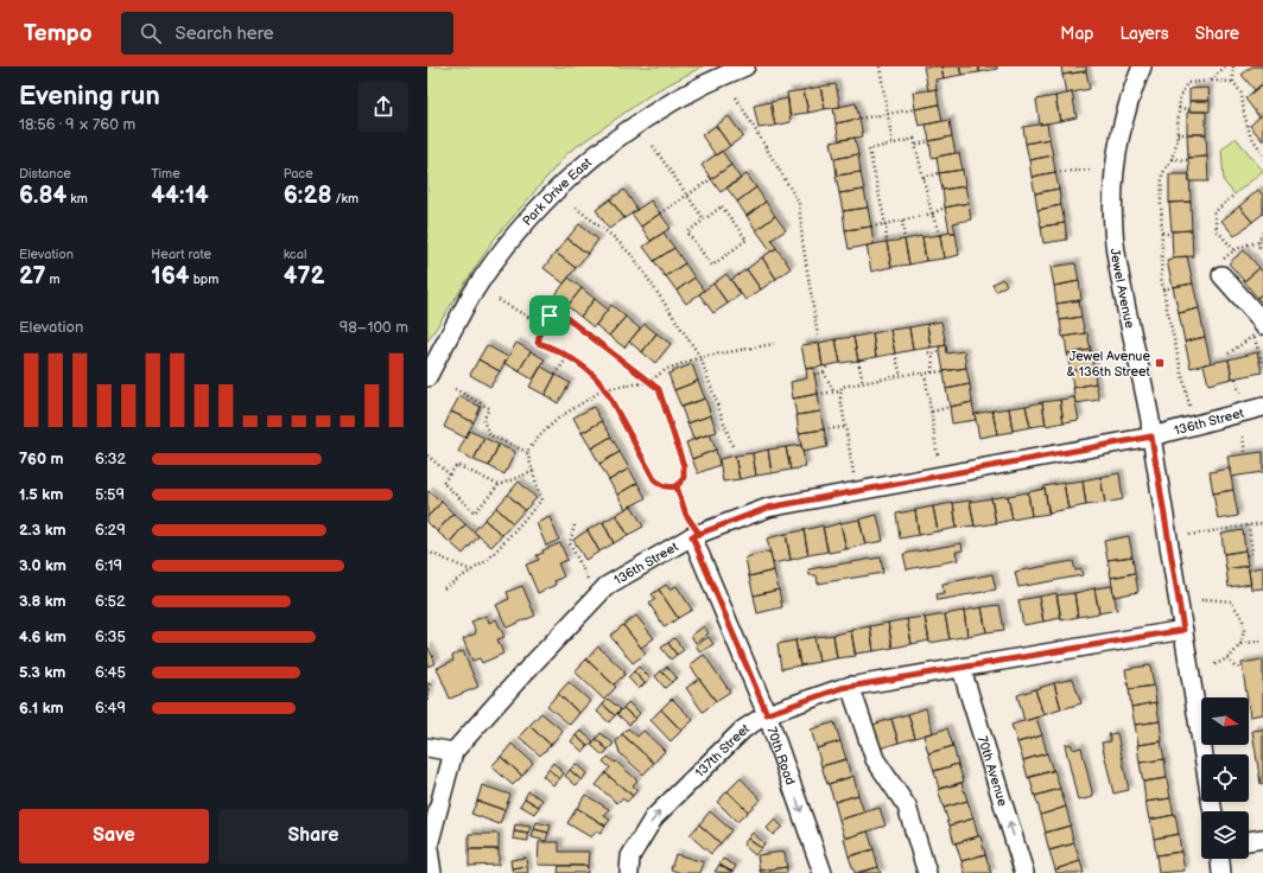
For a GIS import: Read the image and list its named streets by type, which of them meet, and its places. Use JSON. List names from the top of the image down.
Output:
{
  "streets": {
    "street": [
      "Park Drive East",
      "Jewel Avenue",
      "136th Street",
      "137th Street",
      "70th Road",
      "70th Avenue"
    ]
  },
  "crossings": [
    ["Jewel Avenue", "136th Street"],
    ["Jewel Avenue", "137th Street"],
    ["136th Street", "70th Road"],
    ["137th Street", "70th Road"],
    ["137th Street", "70th Avenue"]
  ],
  "places": {
    "transit": ["Jewel Avenue & 136th Street"]
  },
  "north": "right",
  "page": {
    "header": "Tempo",
    "search": "Search here",
    "nav": ["Map", "Layers", "Share"],
    "heading": ["Evening run", "18:56 · 9 × 760 m"],
    "stats": [
      ["Distance", "6.84 km"],
      ["Time", "44:14"],
      ["Pace", "6:28 /km"],
      ["Elevation", "27 m"],
      ["Heart rate", "164 bpm"],
      ["kcal", "472"]
    ],
    "chart": ["Elevation", "98–100 m"],
    "list": [
      {
        "name": "760 m",
        "note": "6:32"
      },
      {
        "name": "1.5 km",
        "note": "5:59"
      },
      {
        "name": "2.3 km",
        "note": "6:29"
      },
      {
        "name": "3.0 km",
        "note": "6:19"
      },
      {
        "name": "3.8 km",
        "note": "6:52"
      },
      {
        "name": "4.6 km",
        "note": "6:35"
      },
      {
        "name": "5.3 km",
        "note": "6:45"
      },
      {
        "name": "6.1 km",
        "note": "6:49"
      }
    ],
    "buttons": ["Save", "Share"]
  }
}
